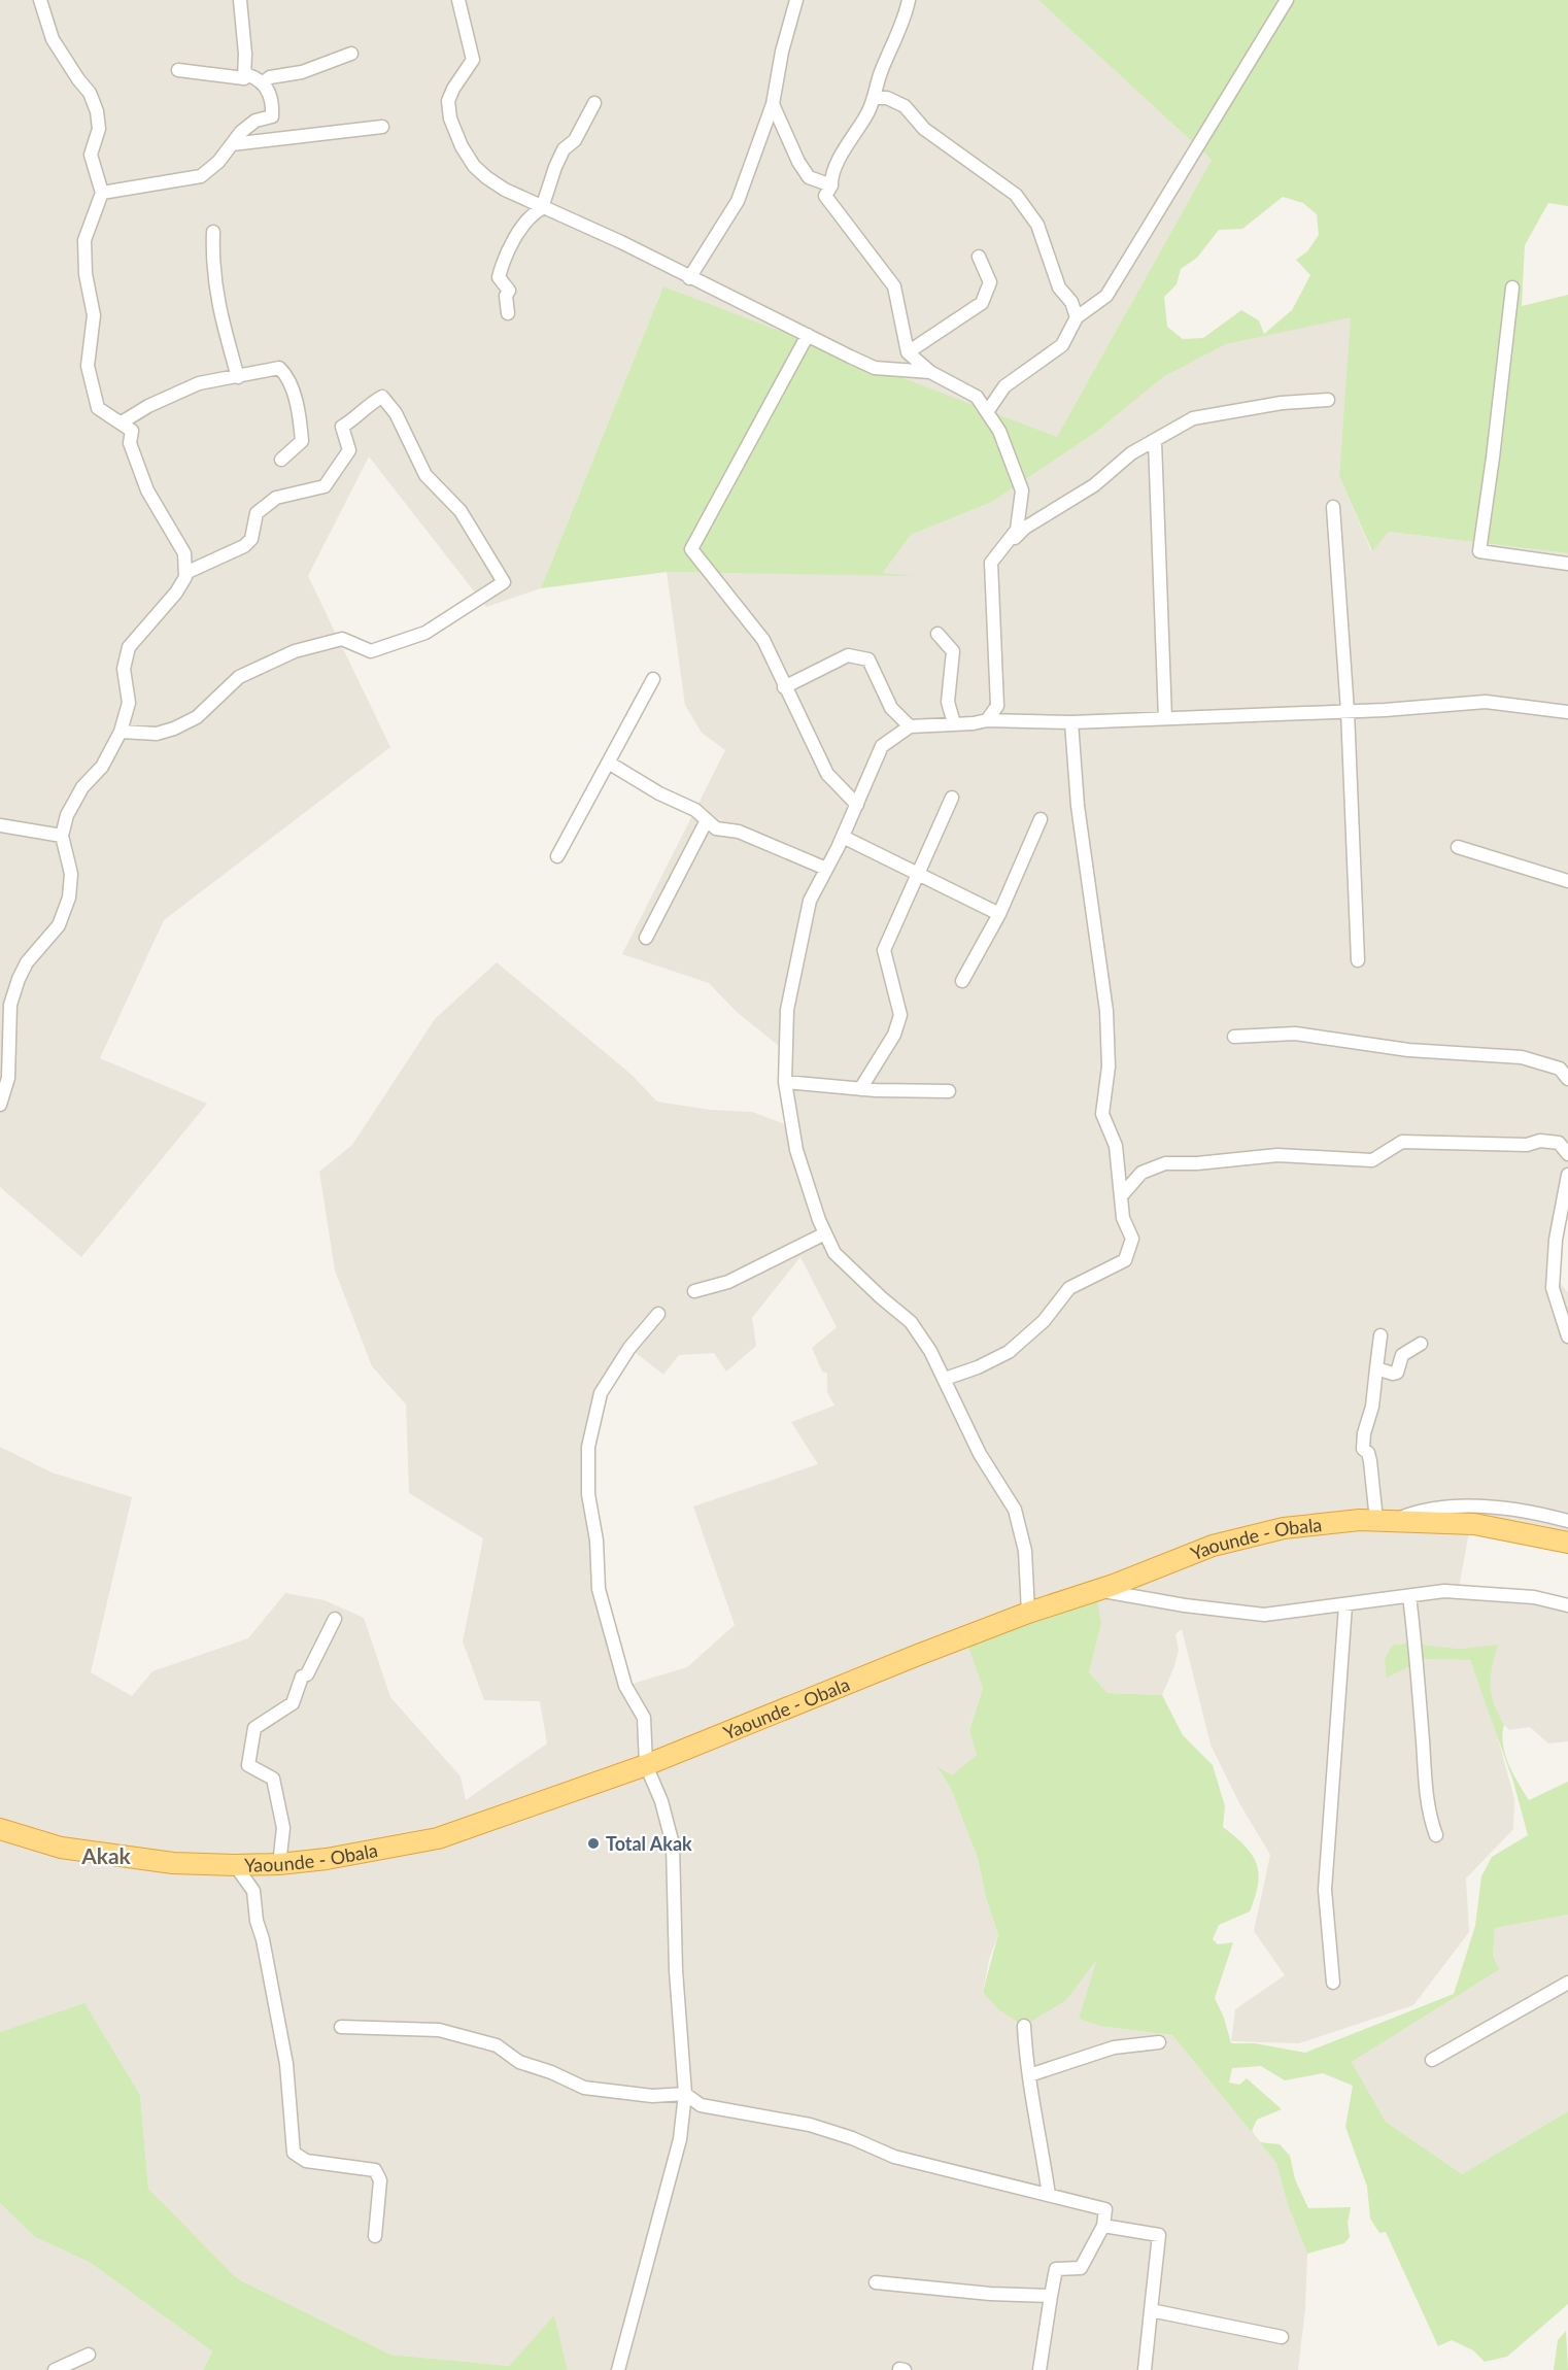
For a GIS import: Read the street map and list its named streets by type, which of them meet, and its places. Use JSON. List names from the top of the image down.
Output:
{
  "streets": {
    "highway": ["Yaounde - Obala"]
  },
  "districts": ["Akak"],
  "places": ["Total Akak"]
}
